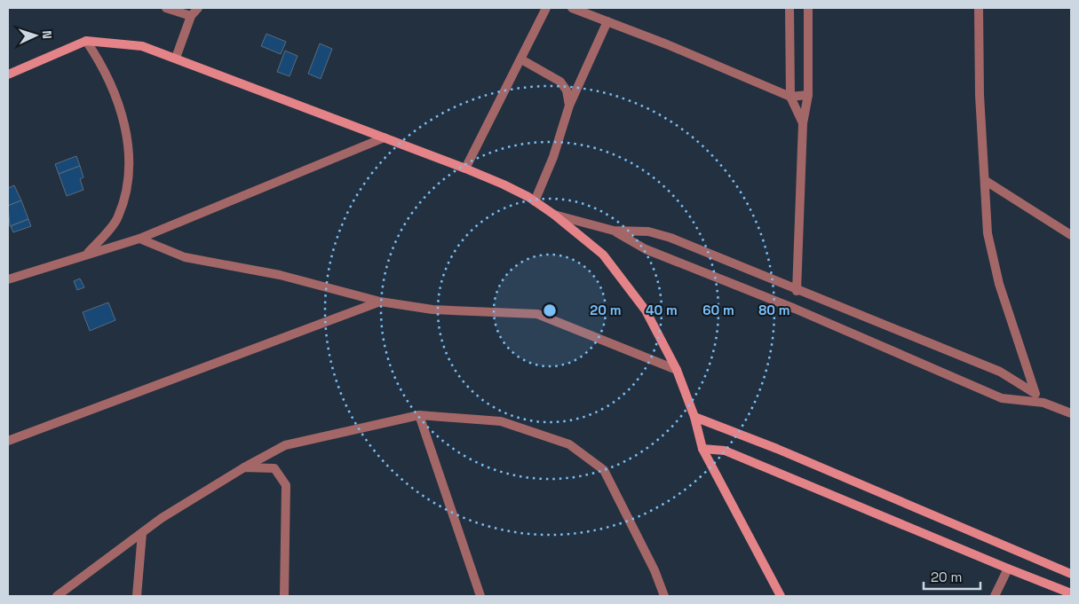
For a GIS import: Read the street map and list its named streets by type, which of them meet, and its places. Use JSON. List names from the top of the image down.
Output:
{
  "scale_bar": "20 m",
  "north": "right",
  "rings": [
    "20 m",
    "40 m",
    "60 m",
    "80 m"
  ]
}
